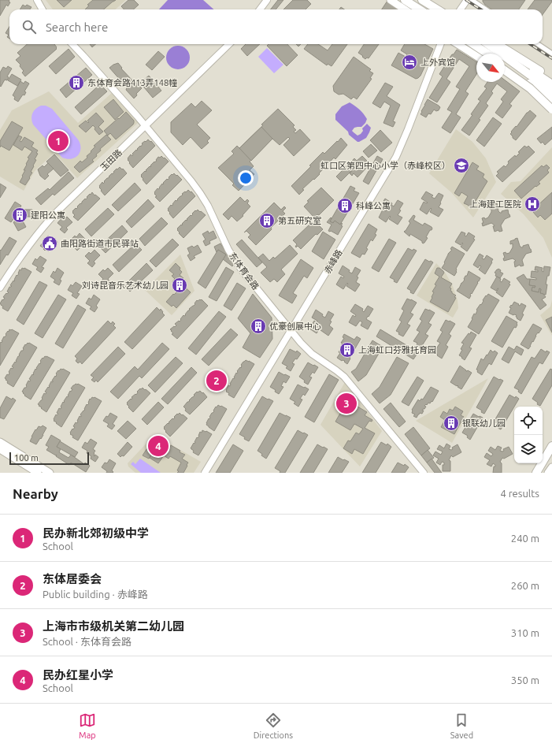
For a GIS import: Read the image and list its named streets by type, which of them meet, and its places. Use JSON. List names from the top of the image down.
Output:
{
  "streets": {
    "street": ["玉田路", "赤峰路", "东体育会路"]
  },
  "crossings": [
    ["玉田路", "东体育会路"],
    ["赤峰路", "东体育会路"]
  ],
  "places": {
    "hotel": ["上外宾馆"],
    "building": [
      "东体育会路413弄148幢",
      "科峰公寓",
      "建阳公寓",
      "第五研究室",
      "刘诗昆音乐艺术幼儿园",
      "优豪创展中心",
      "上海虹口芬雅托育园",
      "银联幼儿园"
    ],
    "school or university": ["虹口区第四中心小学（赤峰校区）"],
    "hospital": ["上海建工医院"],
    "public building": ["曲阳路街道市民驿站"]
  },
  "scale_bar": "100 m",
  "north": "bottom right",
  "page": {
    "search": "Search here",
    "pins": [
      "1",
      "2",
      "3",
      "4"
    ],
    "scale": "100 m",
    "heading": ["Nearby", "4 results"],
    "list": [
      {
        "mark": "1",
        "name": "民办新北郊初级中学",
        "note": "School",
        "value": "240 m"
      },
      {
        "mark": "2",
        "name": "东体居委会",
        "note": "Public building · 赤峰路",
        "value": "260 m"
      },
      {
        "mark": "3",
        "name": "上海市市级机关第二幼儿园",
        "note": "School · 东体育会路",
        "value": "310 m"
      },
      {
        "mark": "4",
        "name": "民办红星小学",
        "note": "School",
        "value": "350 m"
      }
    ],
    "nav": ["Map", "Directions", "Saved"]
  }
}
